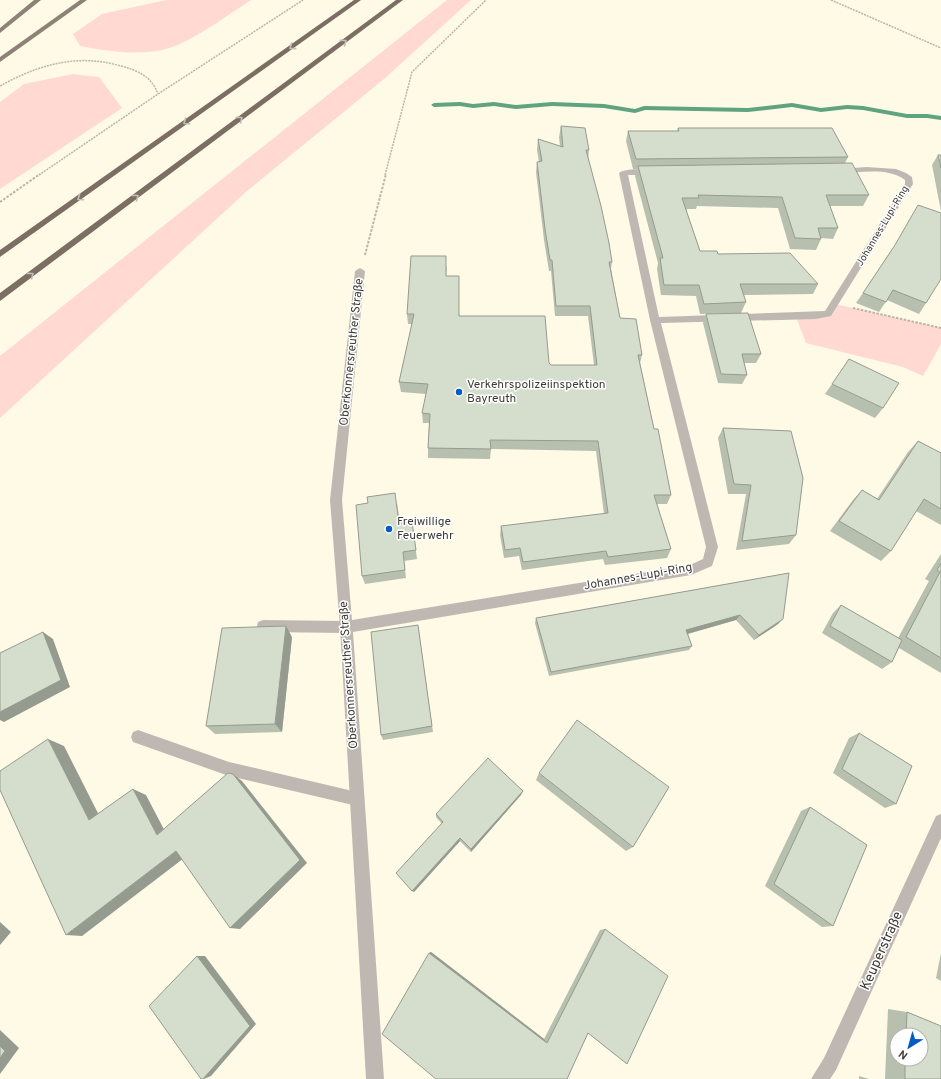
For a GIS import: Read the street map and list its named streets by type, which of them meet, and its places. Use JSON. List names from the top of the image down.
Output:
{
  "streets": {
    "street": ["Johannes-Lupi-Ring", "Oberkonnersreuther Straße", "Keuperstraße"]
  },
  "crossings": [
    ["Johannes-Lupi-Ring", "Oberkonnersreuther Straße"]
  ],
  "places": ["Verkehrspolizeiinspektion Bayreuth", "Freiwillige Feuerwehr"],
  "north": "bottom left"
}
